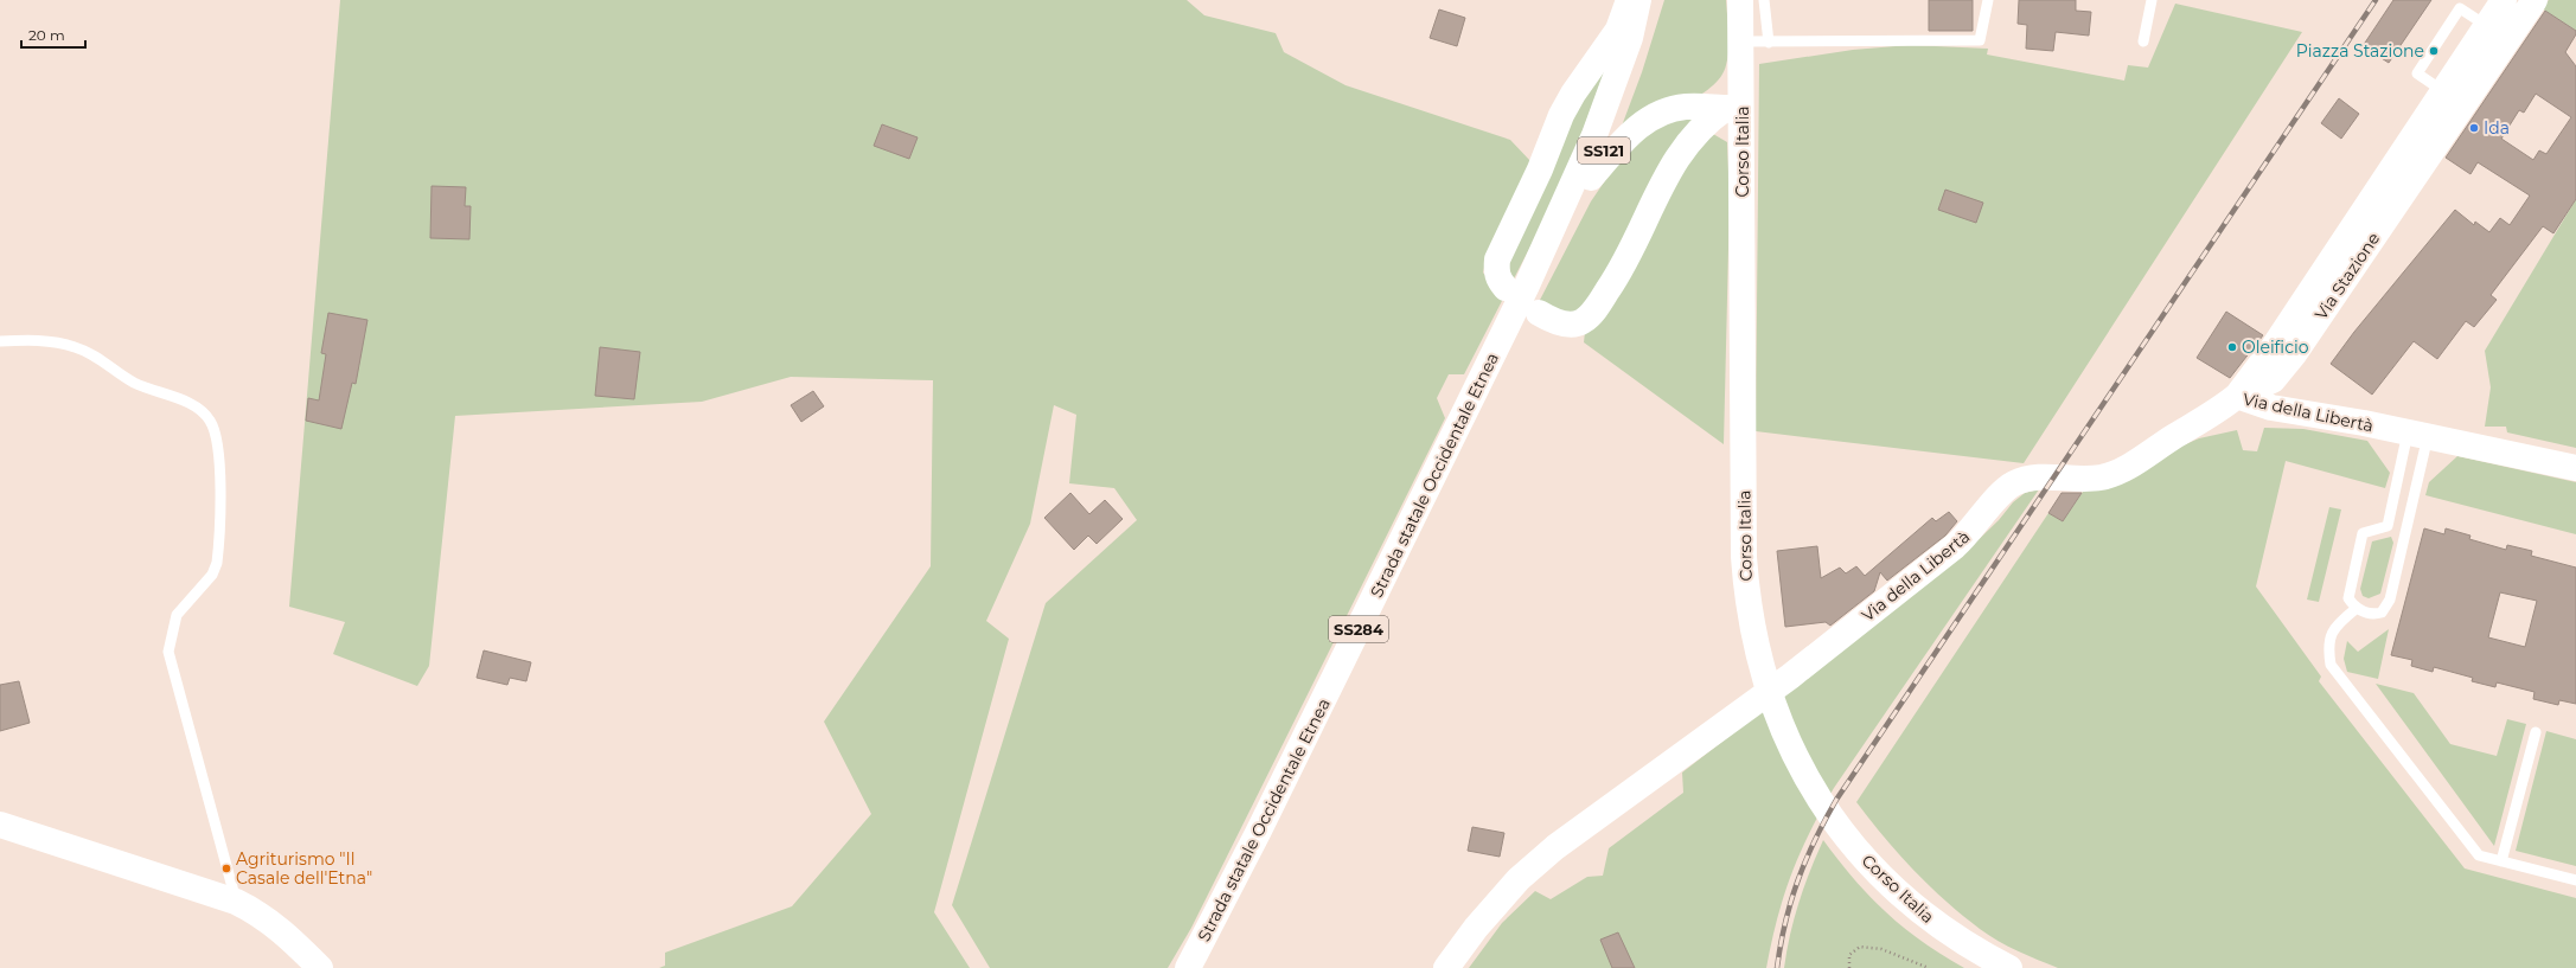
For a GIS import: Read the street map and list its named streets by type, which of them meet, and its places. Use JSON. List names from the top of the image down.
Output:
{
  "streets": {
    "main road": [
      "SS121",
      "Corso Italia",
      "Via Stazione",
      "Via della Libertà",
      "Strada statale Occidentale Etnea",
      "SS284"
    ]
  },
  "crossings": [
    ["SS121", "Strada statale Occidentale Etnea"],
    ["Via Stazione", "Via della Libertà"]
  ],
  "places": [
    "Piazza Stazione",
    "Ida",
    "Oleificio",
    "Agriturismo \"Il Casale dell'Etna\""
  ],
  "scale_bar": "20 m"
}
